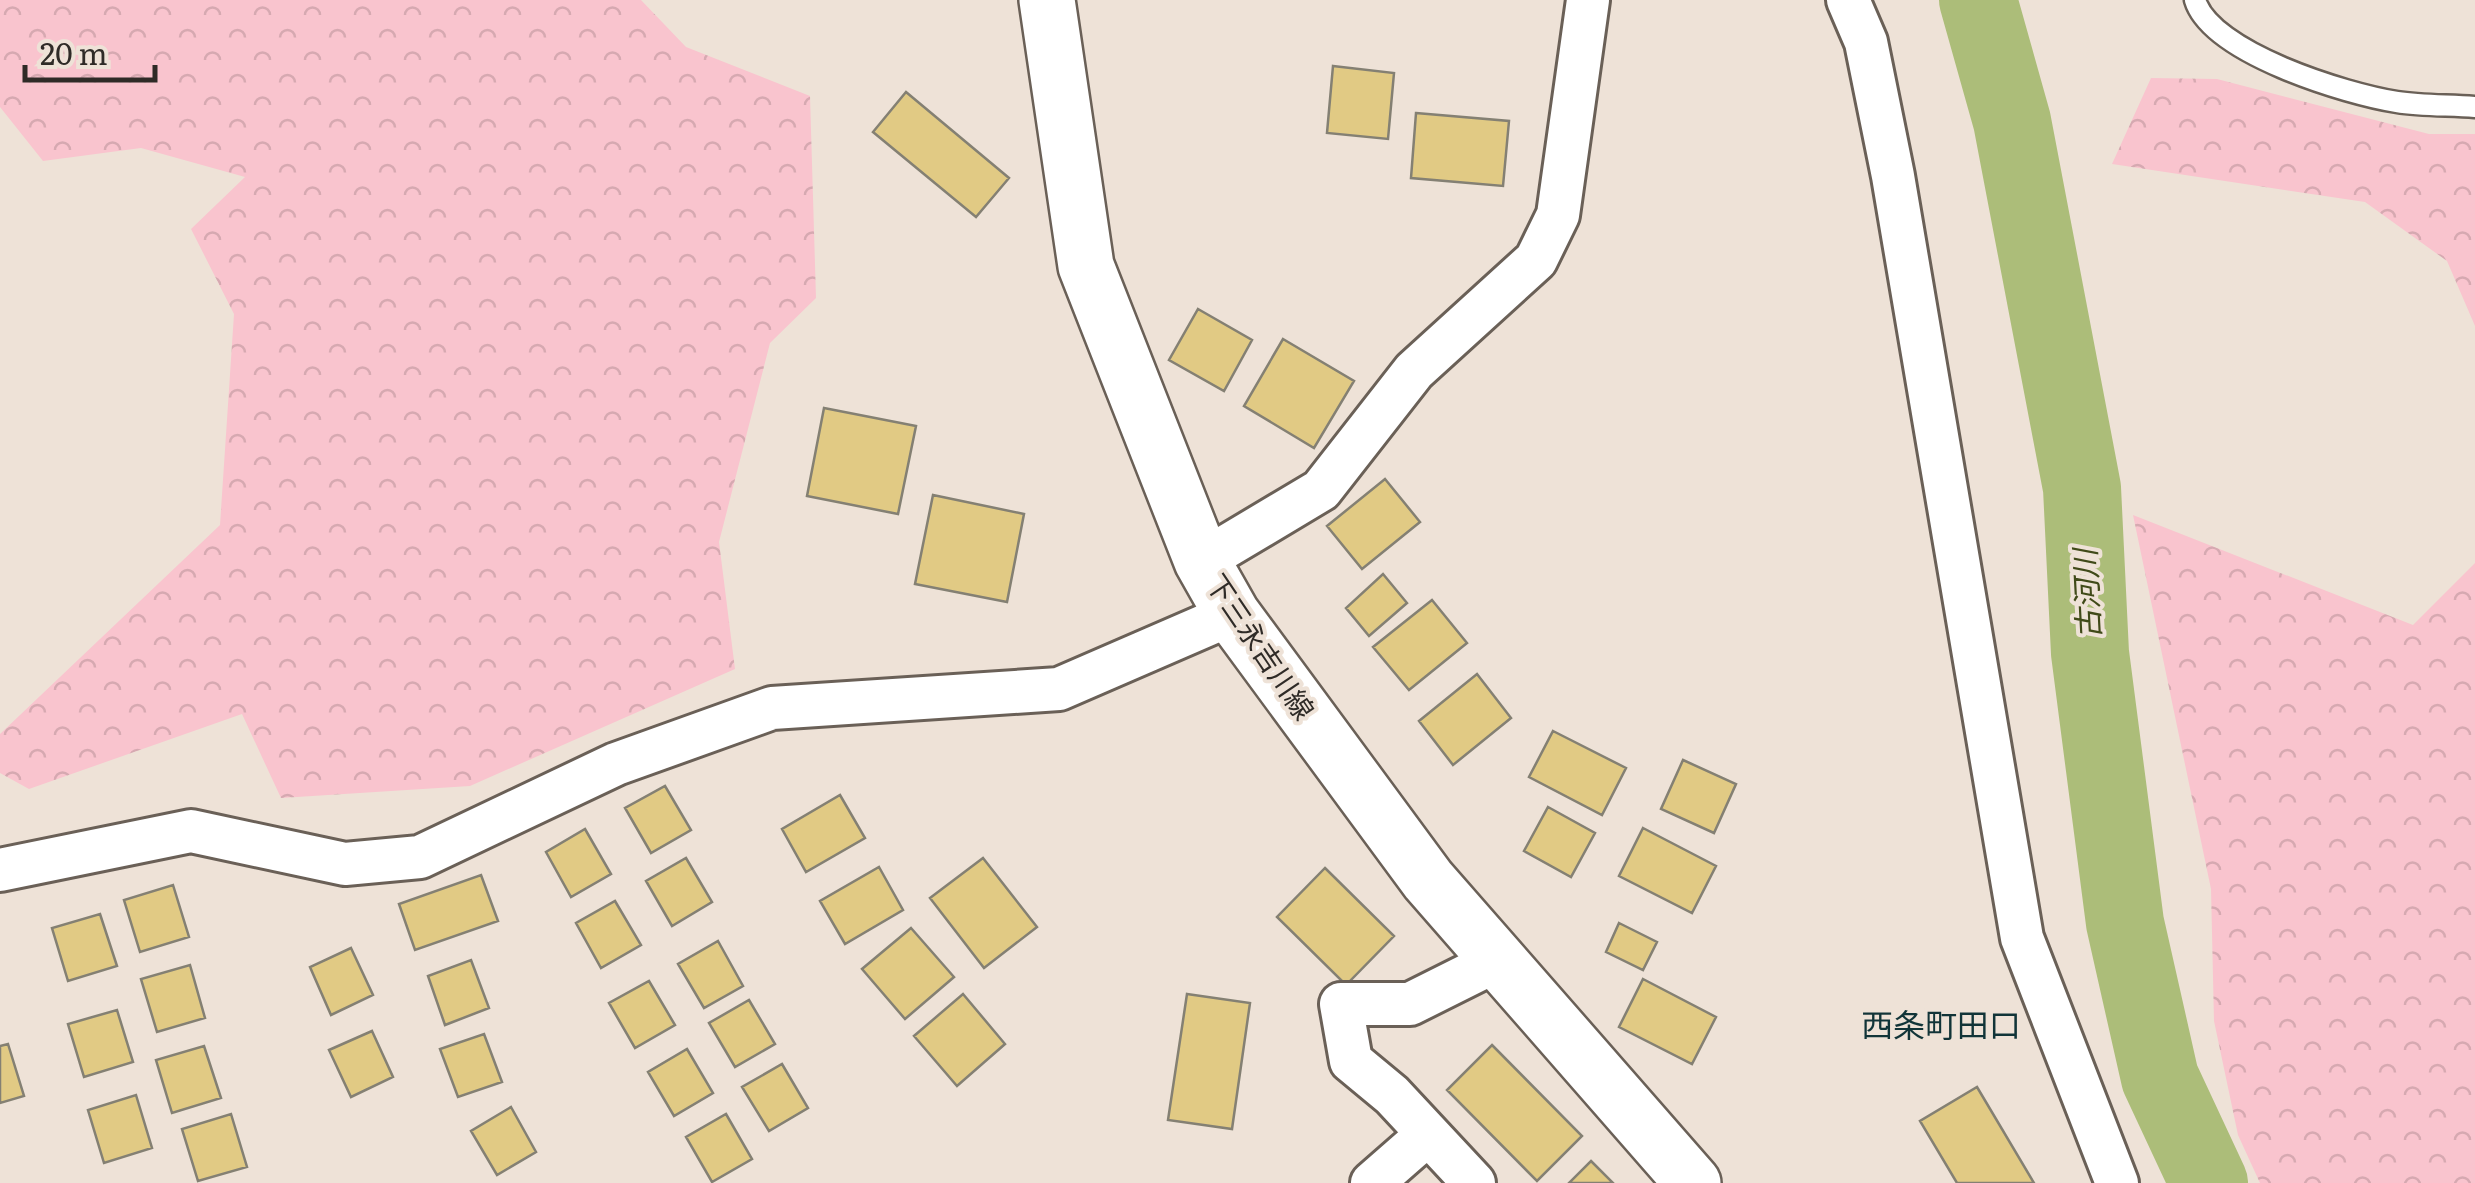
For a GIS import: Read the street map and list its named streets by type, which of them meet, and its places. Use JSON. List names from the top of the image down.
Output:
{
  "streets": {
    "main road": ["下三永吉川線"]
  },
  "districts": ["西条町田口"],
  "water": ["古河川"],
  "scale_bar": "20 m"
}
